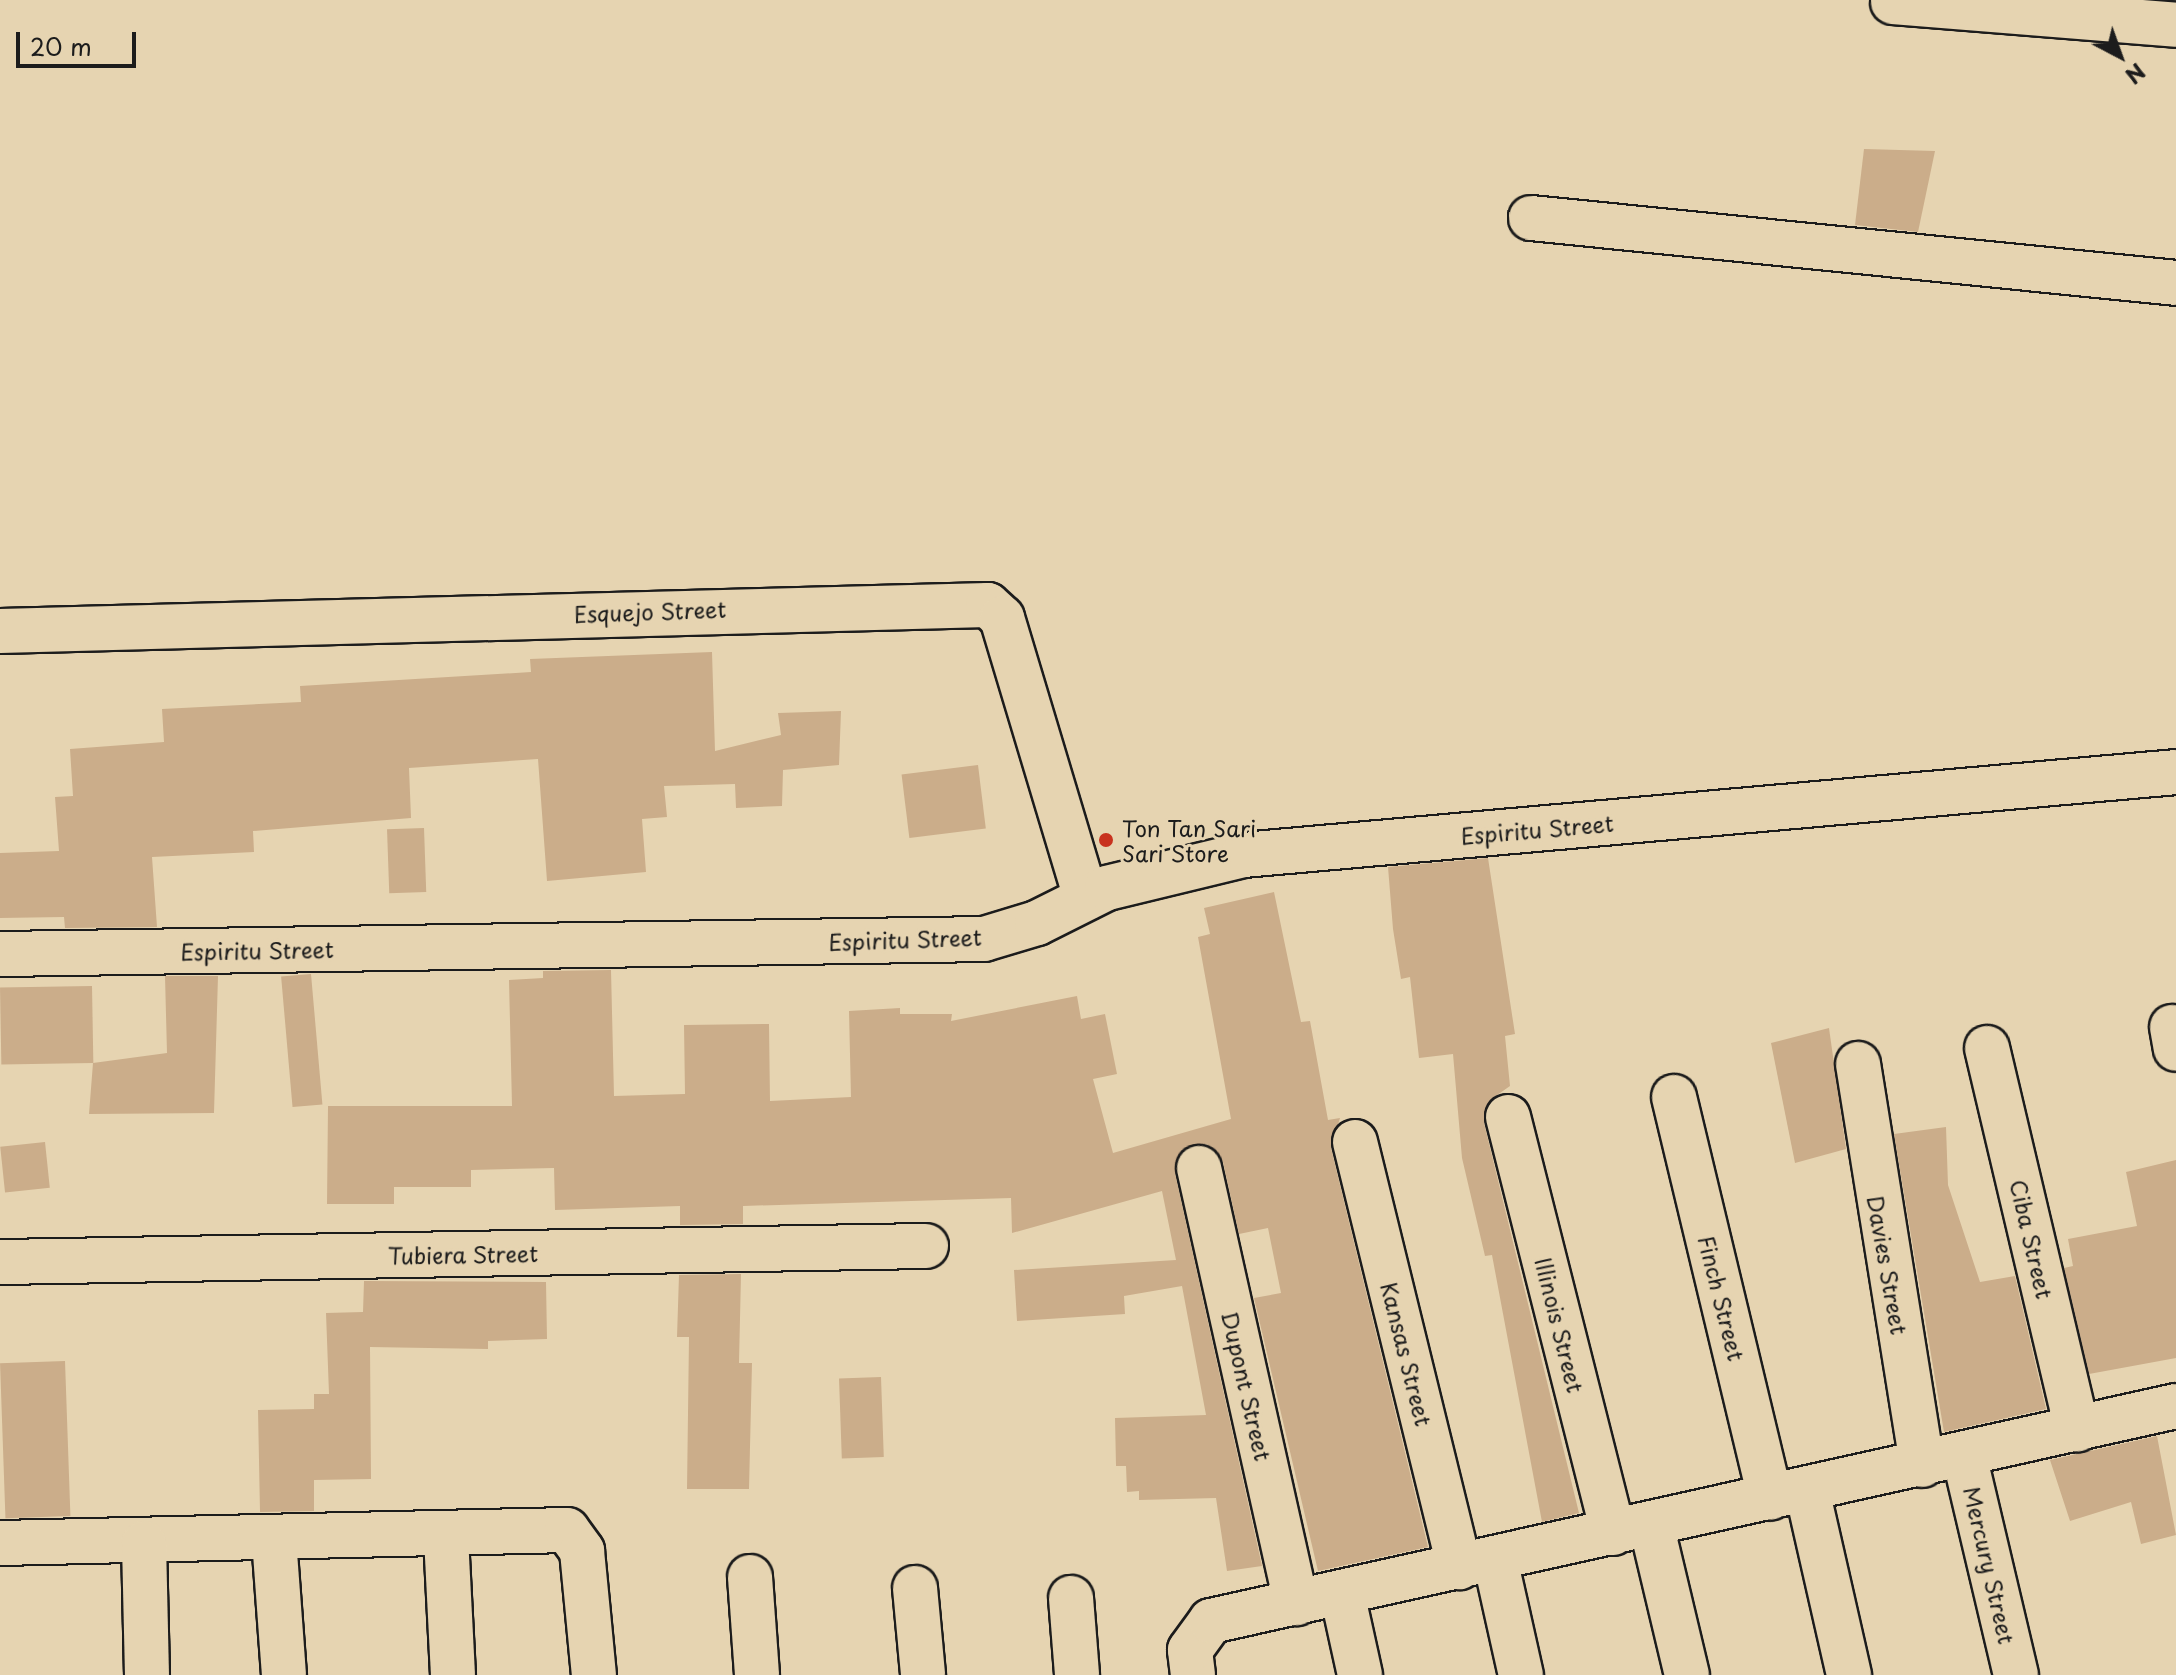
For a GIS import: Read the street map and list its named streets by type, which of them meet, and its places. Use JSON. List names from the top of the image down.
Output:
{
  "streets": {
    "street": [
      "Esquejo Street",
      "Espiritu Street",
      "Ciba Street",
      "Tubiera Street",
      "Davies Street",
      "Finch Street",
      "Illinois Street",
      "Kansas Street",
      "Dupont Street",
      "Mercury Street"
    ]
  },
  "crossings": [
    ["Esquejo Street", "Espiritu Street"]
  ],
  "places": ["Ton Tan Sari Sari Store"],
  "scale_bar": "20 m",
  "north": "bottom right"
}
